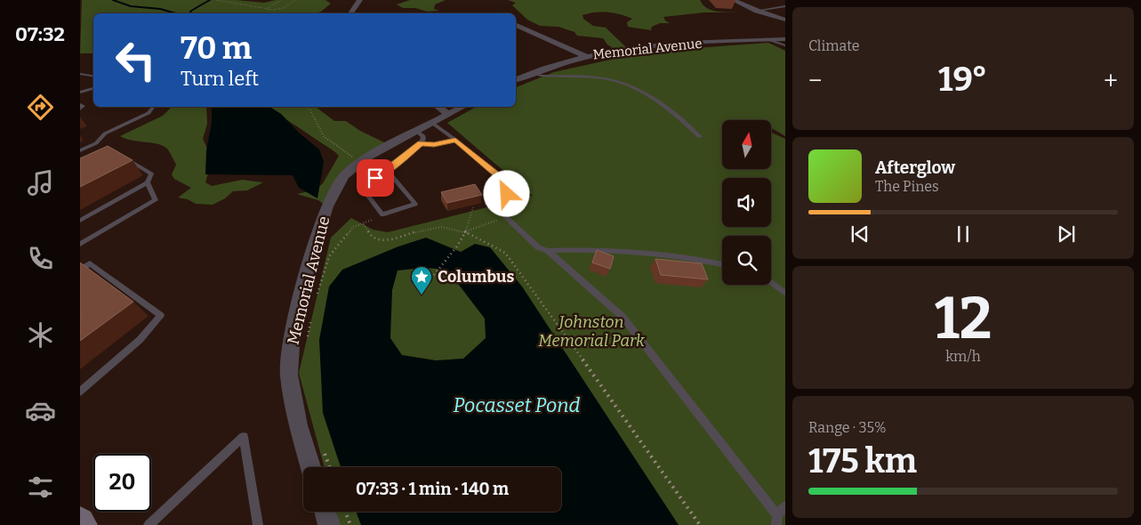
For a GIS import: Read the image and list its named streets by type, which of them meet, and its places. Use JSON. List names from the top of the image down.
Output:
{
  "streets": {
    "street": ["Memorial Avenue"]
  },
  "water": ["Pocasset Pond"],
  "parks": ["Johnston Memorial Park"],
  "places": {
    "place": ["Columbus"]
  },
  "north": "top",
  "page": {
    "tabs": "07:32",
    "tile": [
      "Climate",
      ["12", "km/h"],
      ["Range · 35%", "175 km"]
    ],
    "turn": ["70 m", "Turn left"],
    "heat": ["−", "19°", "+"],
    "song": ["Afterglow", "The Pines"],
    "limit": "20",
    "trip": "07:33 · 1 min · 140 m"
  }
}
